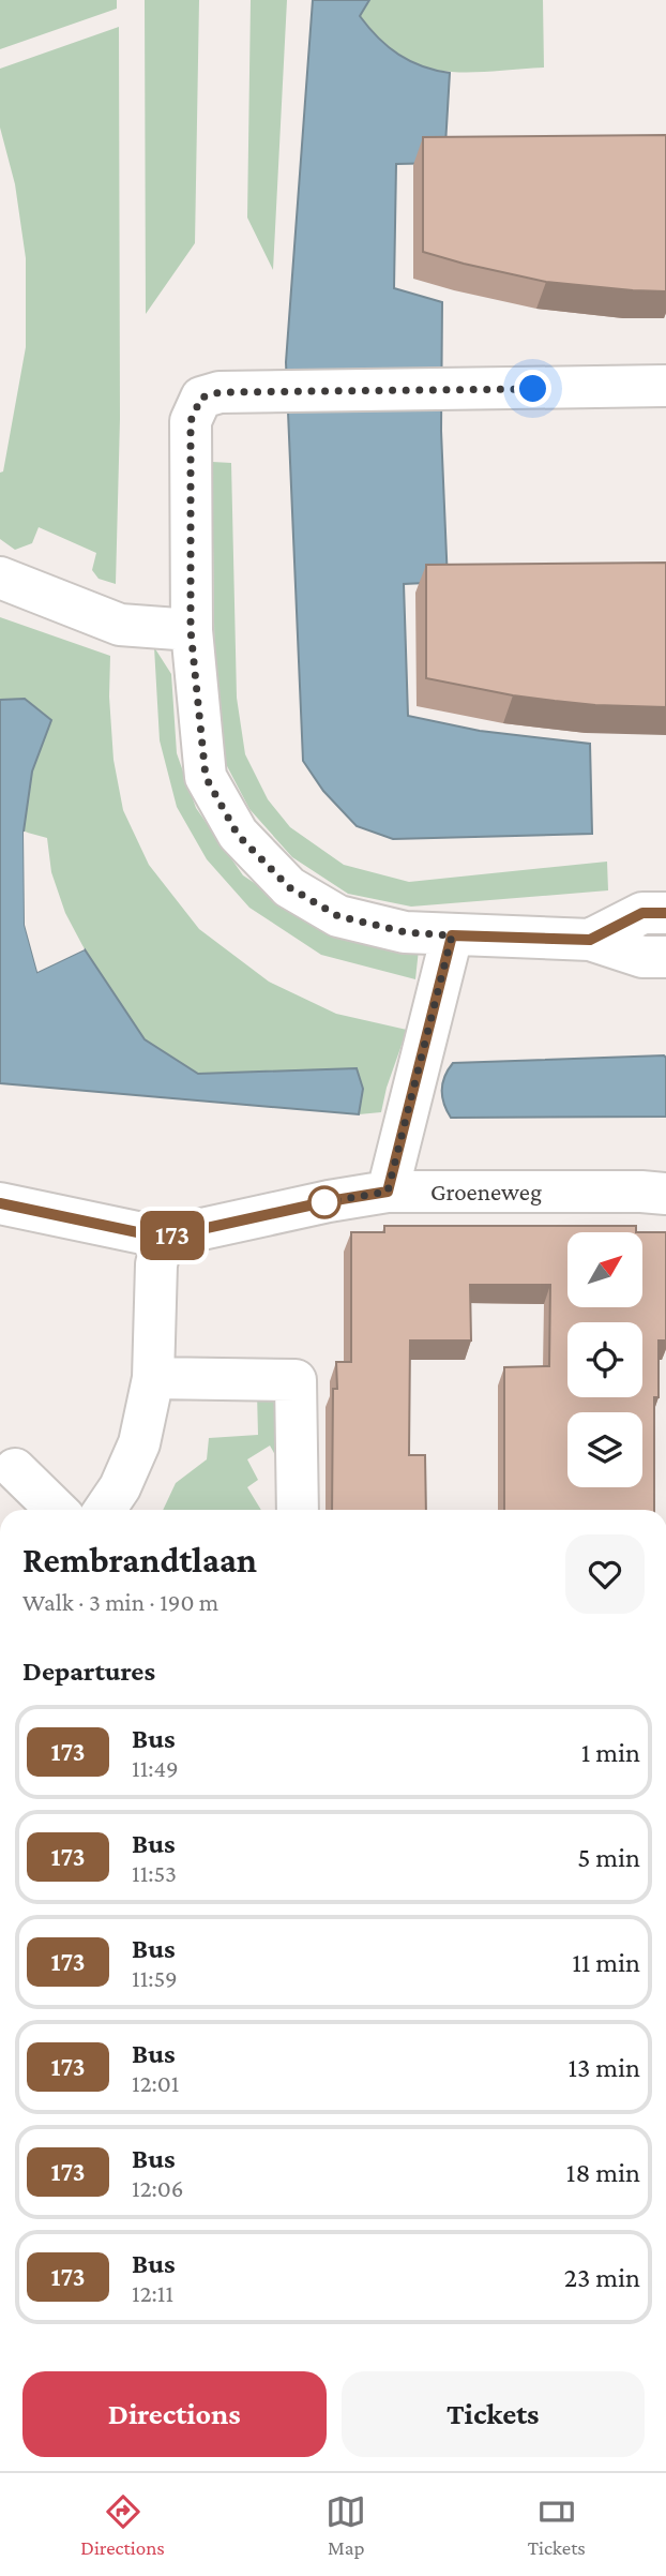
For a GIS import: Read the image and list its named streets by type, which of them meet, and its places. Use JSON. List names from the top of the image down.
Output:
{
  "streets": {
    "street": ["Groeneweg"]
  },
  "lines": ["bus line 173"],
  "north": "top right",
  "page": {
    "on_map": "173",
    "heading": [
      ["Rembrandtlaan", "Walk · 3 min · 190 m"],
      "Departures"
    ],
    "list": [
      {
        "mark": "173",
        "name": "Bus",
        "note": "11:49",
        "value": "1 min"
      },
      {
        "mark": "173",
        "name": "Bus",
        "note": "11:53",
        "value": "5 min"
      },
      {
        "mark": "173",
        "name": "Bus",
        "note": "11:59",
        "value": "11 min"
      },
      {
        "mark": "173",
        "name": "Bus",
        "note": "12:01",
        "value": "13 min"
      },
      {
        "mark": "173",
        "name": "Bus",
        "note": "12:06",
        "value": "18 min"
      },
      {
        "mark": "173",
        "name": "Bus",
        "note": "12:11",
        "value": "23 min"
      }
    ],
    "buttons": ["Directions", "Tickets"],
    "tabs": ["Directions", "Map", "Tickets"]
  }
}
